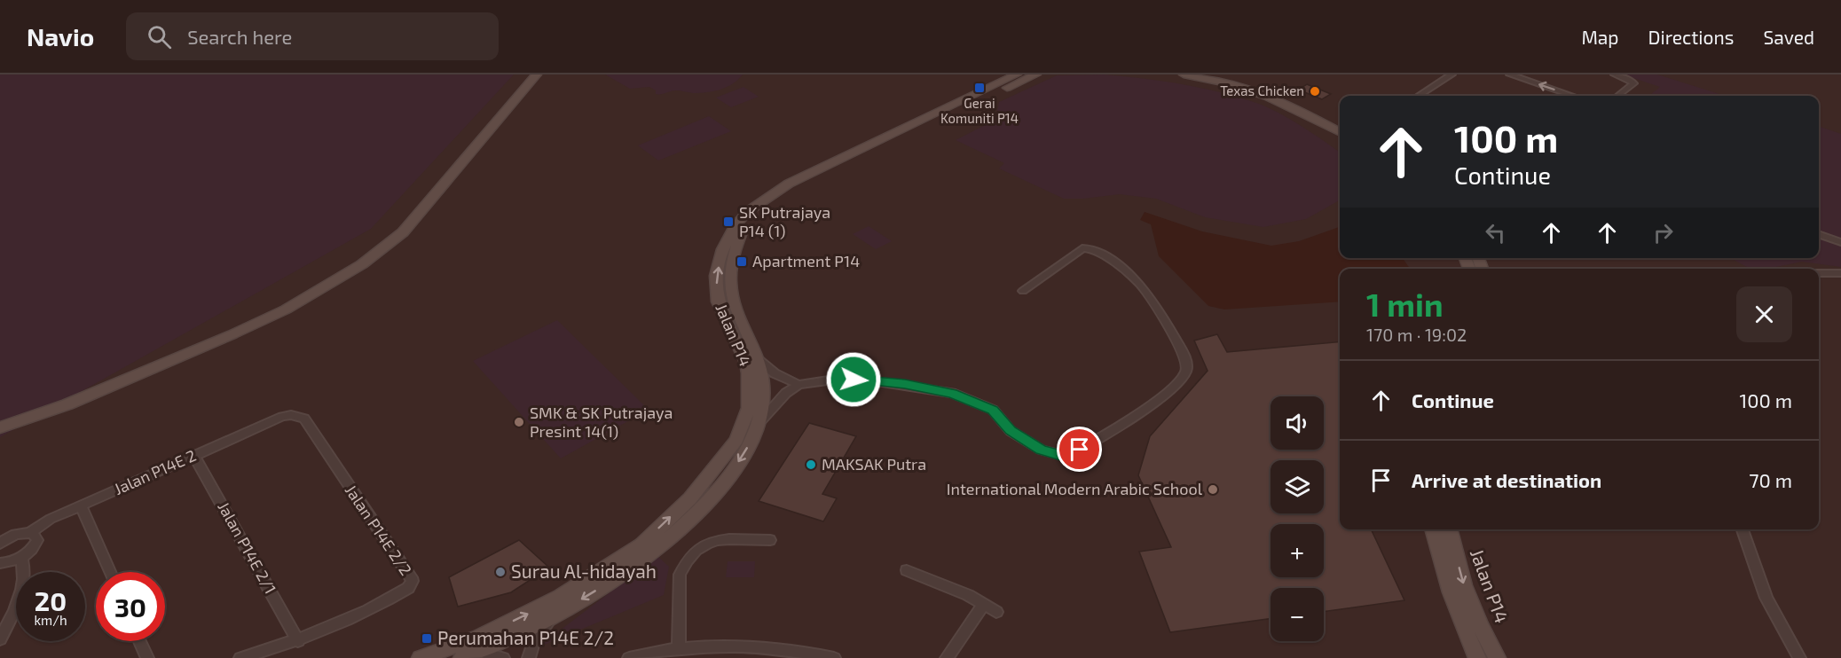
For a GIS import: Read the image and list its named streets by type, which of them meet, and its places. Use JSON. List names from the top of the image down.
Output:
{
  "streets": {
    "main road": ["Jalan P14"],
    "street": ["Jalan P14E 2", "Jalan P14E 2/2", "Jalan P14E 2/1"]
  },
  "crossings": [
    ["Jalan P14E 2", "Jalan P14E 2/2"],
    ["Jalan P14E 2", "Jalan P14E 2/1"],
    ["Jalan P14E 2/2", "Jalan P14E 2/1"]
  ],
  "places": {
    "transit": [
      "Gerai Komuniti P14",
      "SK Putrajaya P14 (1)",
      "Apartment P14",
      "Perumahan P14E 2/2"
    ],
    "other": [
      "Texas Chicken",
      "SMK & SK Putrajaya Presint 14(1)",
      "MAKSAK Putra",
      "International Modern Arabic School",
      "Surau Al-hidayah"
    ]
  },
  "page": {
    "header": "Navio",
    "search": "Search here",
    "nav": ["Map", "Directions", "Saved"],
    "turn": ["100 m", "Continue"],
    "heading": ["1 min", "170 m · 19:02"],
    "list": [
      {
        "name": "Continue",
        "value": "100 m"
      },
      {
        "name": "Arrive at destination",
        "value": "70 m"
      }
    ],
    "map_buttons": ["+", "−"],
    "speed": "20 km/h",
    "limit": "30"
  }
}
